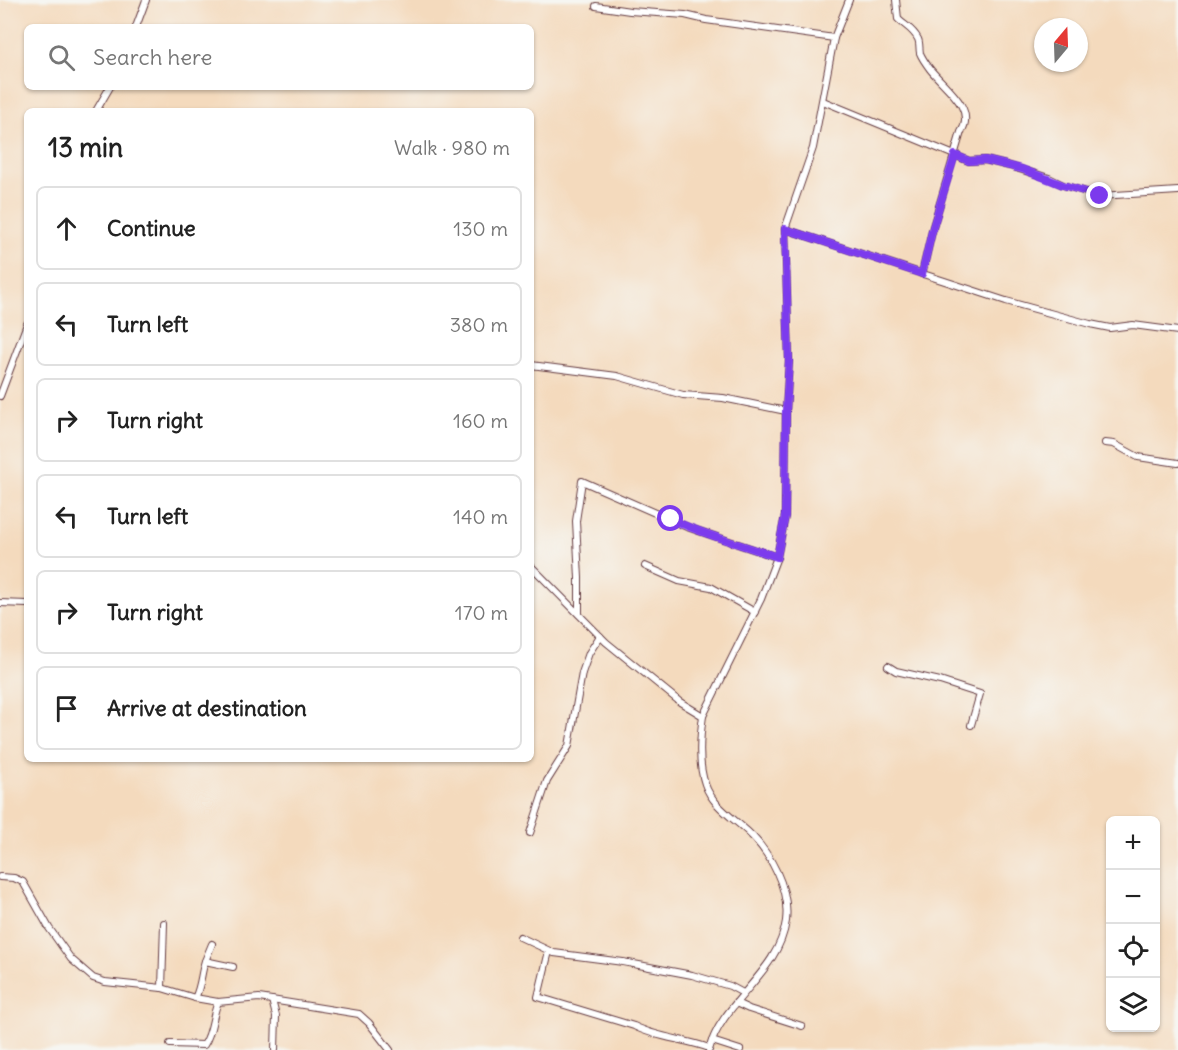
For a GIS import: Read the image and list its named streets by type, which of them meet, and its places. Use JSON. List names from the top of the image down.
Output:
{
  "north": "top",
  "page": {
    "search": "Search here",
    "heading": ["13 min", "Walk · 980 m"],
    "list": [
      ["Continue", "130 m"],
      ["Turn left", "380 m"],
      ["Turn right", "160 m"],
      ["Turn left", "140 m"],
      ["Turn right", "170 m"],
      "Arrive at destination"
    ],
    "map_buttons": ["+", "−"]
  }
}
